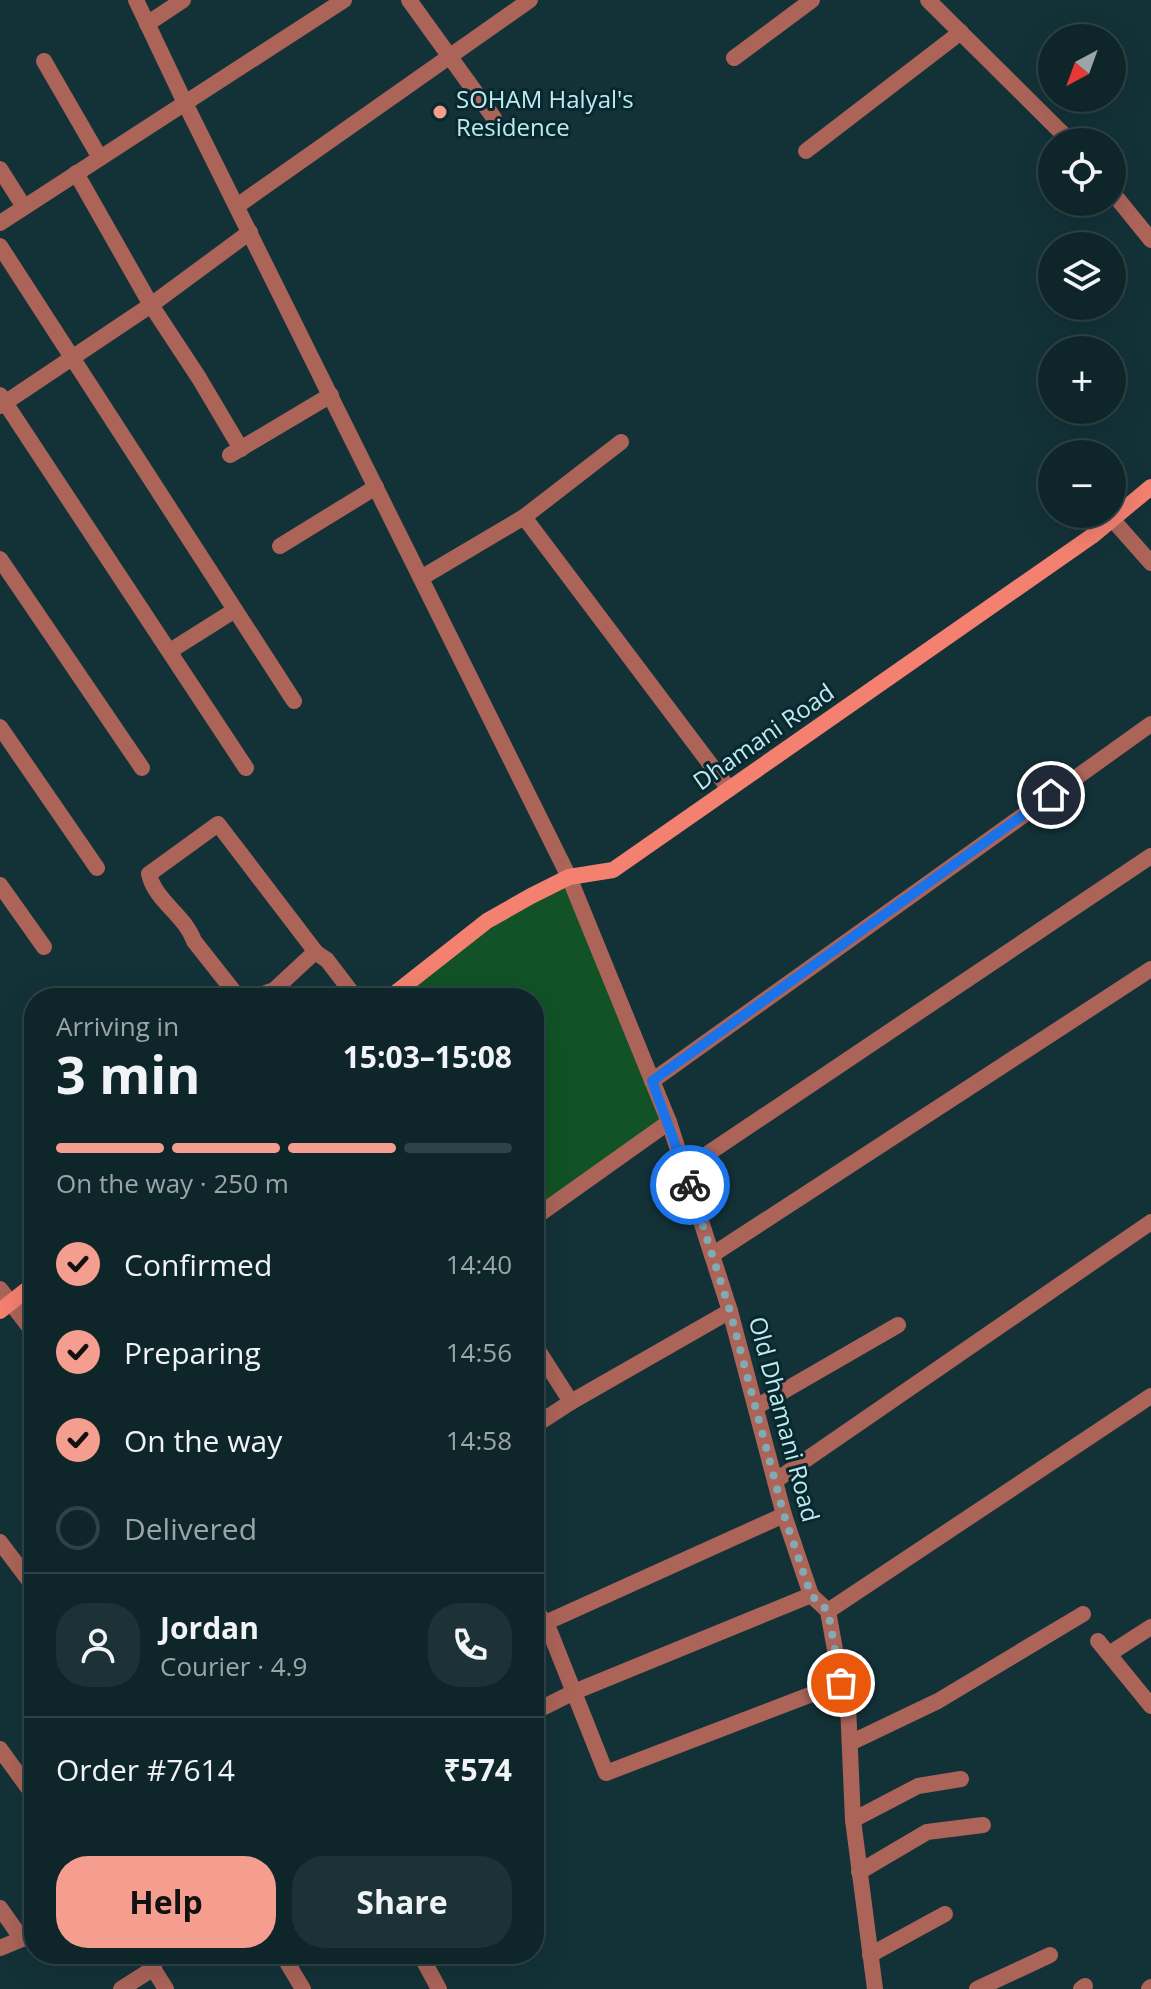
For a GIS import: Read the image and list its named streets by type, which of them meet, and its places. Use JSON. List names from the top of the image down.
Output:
{
  "streets": {
    "main road": ["Dhamani Road"],
    "street": ["Old Dhamani Road"]
  },
  "crossings": [
    ["Dhamani Road", "Old Dhamani Road"]
  ],
  "places": ["SOHAM Halyal's Residence"],
  "north": "bottom left",
  "page": {
    "map_buttons": ["+", "−"],
    "heading": ["3 min", "Arriving in", "15:03–15:08"],
    "panel": [
      "Jordan",
      "Courier · 4.9",
      "Order #7614",
      "₹574"
    ],
    "bar": "On the way · 250 m",
    "list": [
      ["Confirmed", "14:40"],
      ["Preparing", "14:56"],
      ["On the way", "14:58"],
      "Delivered"
    ],
    "buttons": ["Help", "Share"]
  }
}
